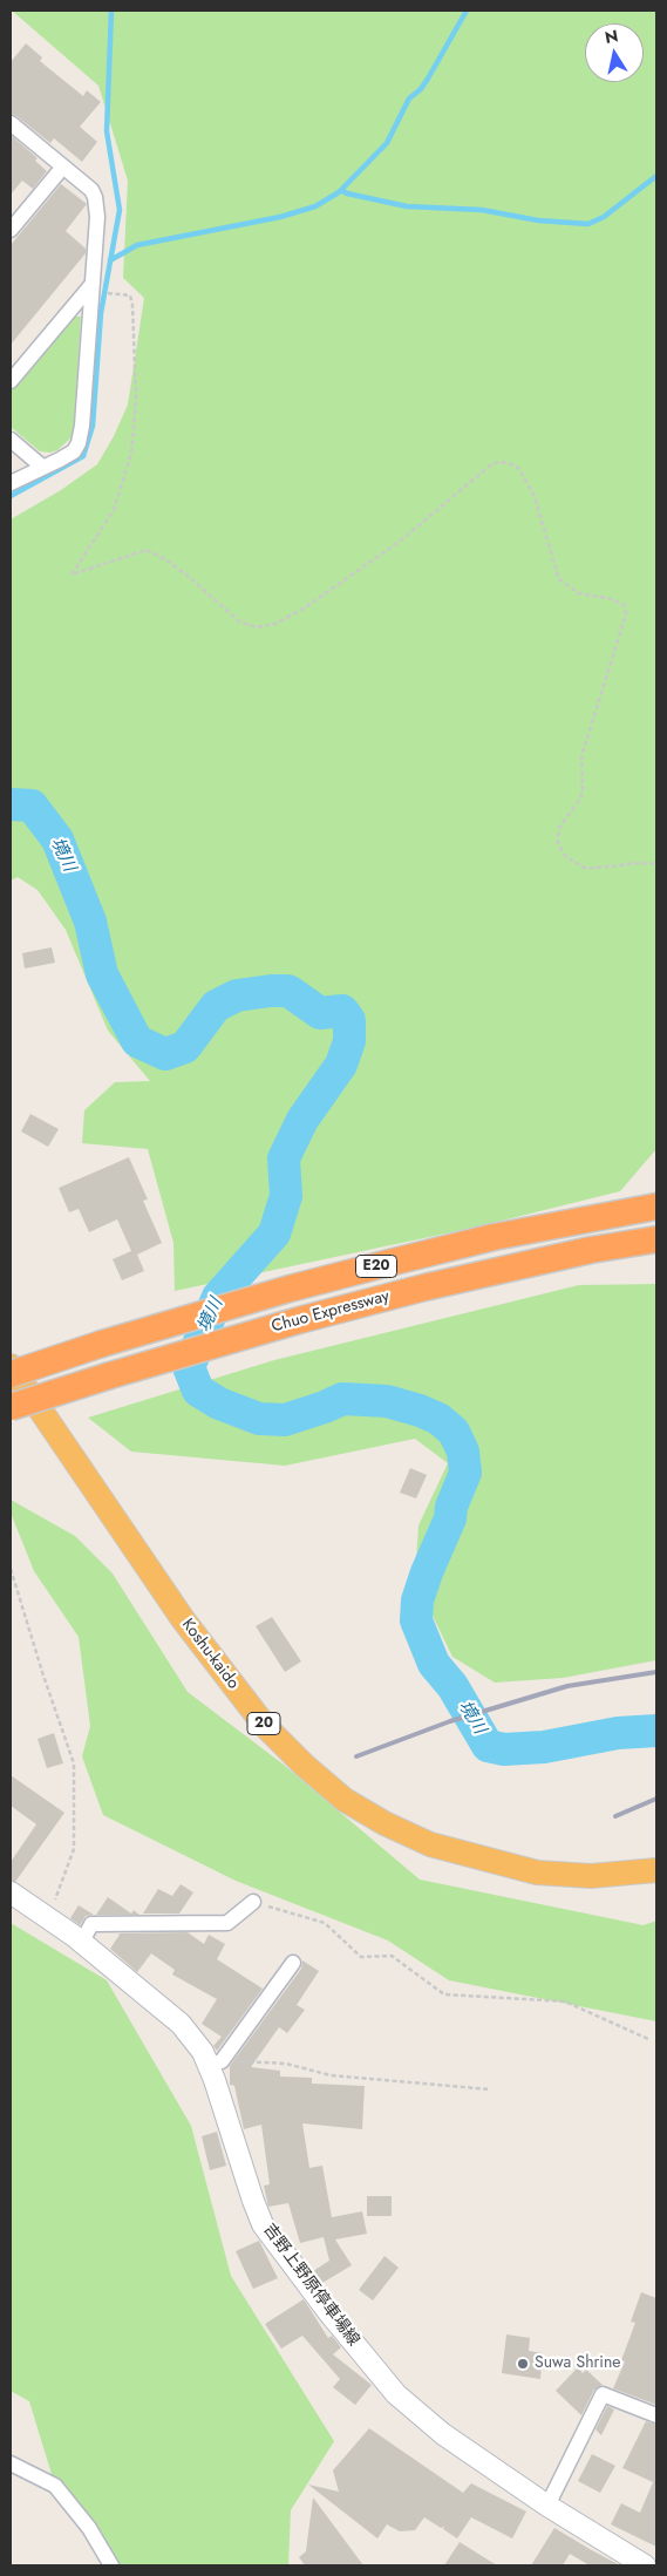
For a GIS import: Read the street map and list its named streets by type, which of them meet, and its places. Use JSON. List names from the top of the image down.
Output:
{
  "streets": {
    "highway": [
      "E20",
      "Chuo Expressway",
      "Koshu-kaido",
      "20"
    ],
    "main road": ["吉野上野原停車場線"]
  },
  "water": ["境川"],
  "places": ["Suwa Shrine"],
  "north": "top"
}
